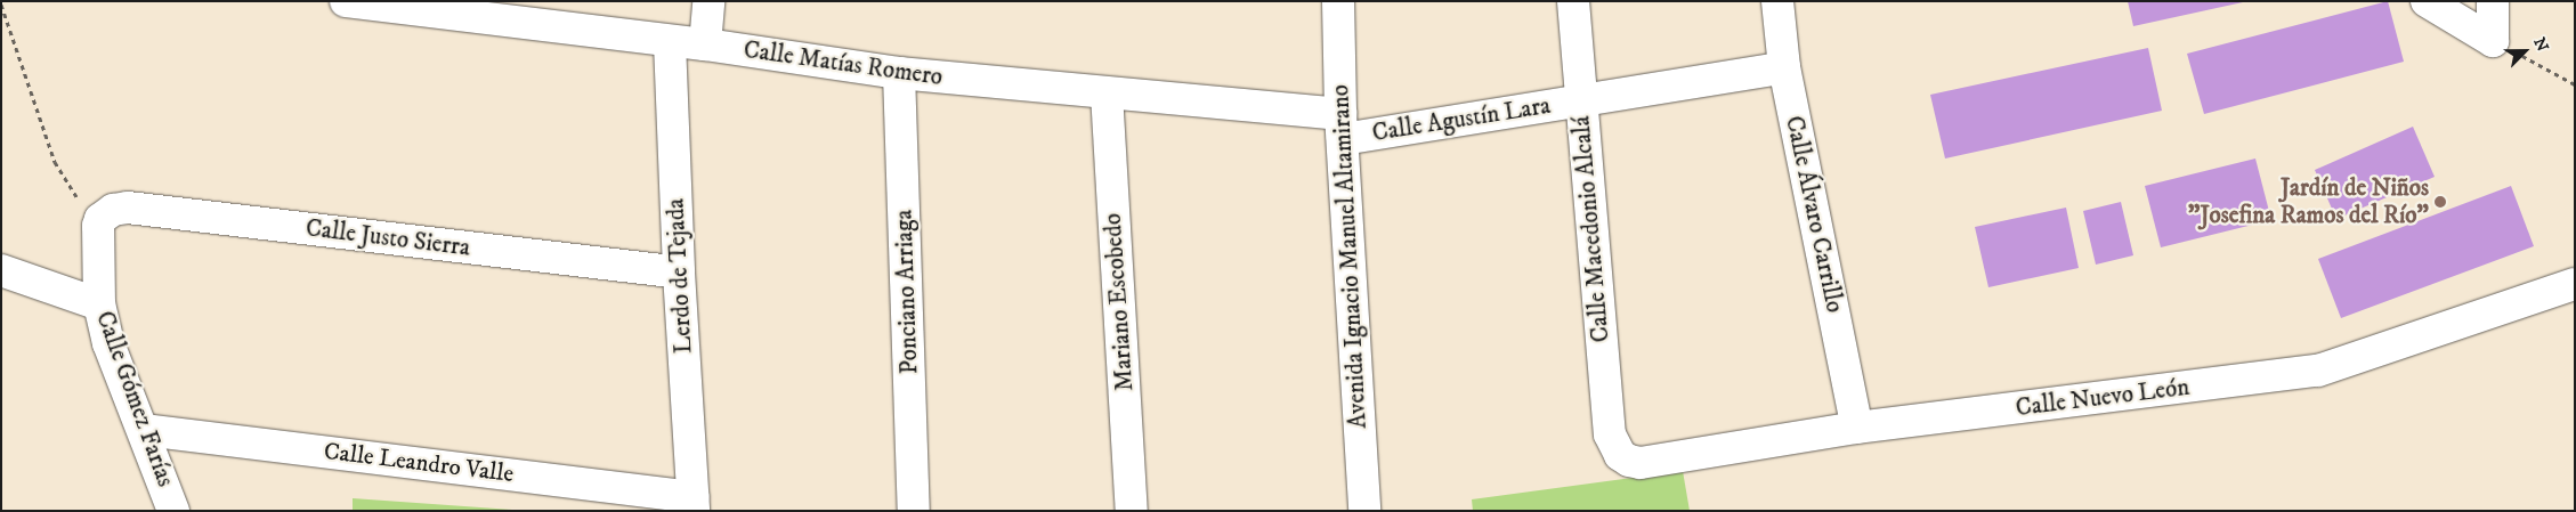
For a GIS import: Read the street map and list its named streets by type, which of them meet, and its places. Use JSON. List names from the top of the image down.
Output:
{
  "streets": {
    "street": [
      "Calle Matías Romero",
      "Calle Agustín Lara",
      "Calle Álvaro Carrillo",
      "Calle Macedonio Alcalá",
      "Calle Justo Sierra",
      "Avenida Ignacio Manuel Altamirano",
      "Lerdo de Tejada",
      "Ponciano Arriaga",
      "Mariano Escobedo",
      "Calle Nuevo León",
      "Calle Gómez Farías",
      "Calle Leandro Valle"
    ]
  },
  "crossings": [
    ["Calle Matías Romero", "Calle Agustín Lara"],
    ["Calle Matías Romero", "Avenida Ignacio Manuel Altamirano"],
    ["Calle Matías Romero", "Lerdo de Tejada"],
    ["Calle Matías Romero", "Ponciano Arriaga"],
    ["Calle Matías Romero", "Mariano Escobedo"],
    ["Calle Agustín Lara", "Calle Álvaro Carrillo"],
    ["Calle Agustín Lara", "Calle Macedonio Alcalá"],
    ["Calle Agustín Lara", "Avenida Ignacio Manuel Altamirano"],
    ["Calle Álvaro Carrillo", "Calle Nuevo León"],
    ["Calle Macedonio Alcalá", "Calle Nuevo León"],
    ["Calle Justo Sierra", "Lerdo de Tejada"],
    ["Calle Justo Sierra", "Calle Gómez Farías"],
    ["Lerdo de Tejada", "Calle Leandro Valle"],
    ["Calle Gómez Farías", "Calle Leandro Valle"]
  ],
  "places": ["Jardín de Niños \"Josefina Ramos del Río\""],
  "north": "top right"
}
